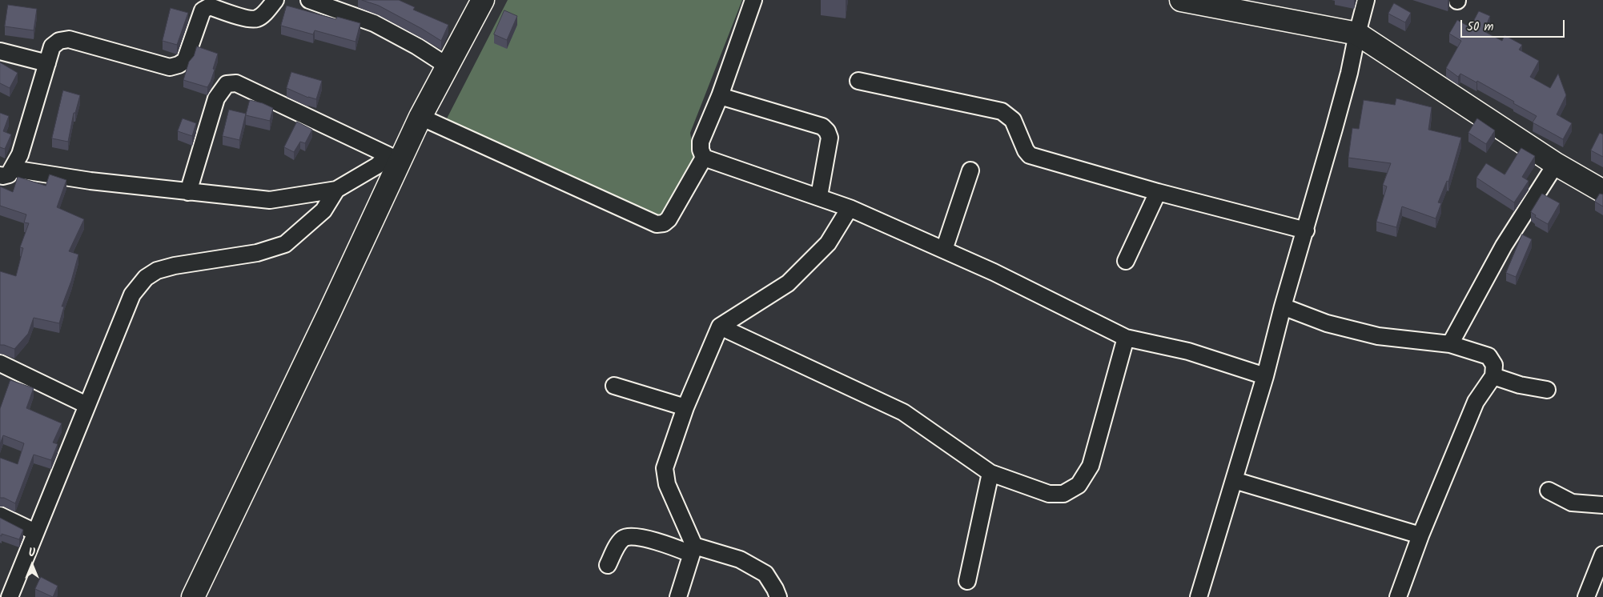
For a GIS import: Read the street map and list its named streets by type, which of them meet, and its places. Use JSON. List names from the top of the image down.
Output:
{
  "scale_bar": "50 m",
  "north": "top"
}
